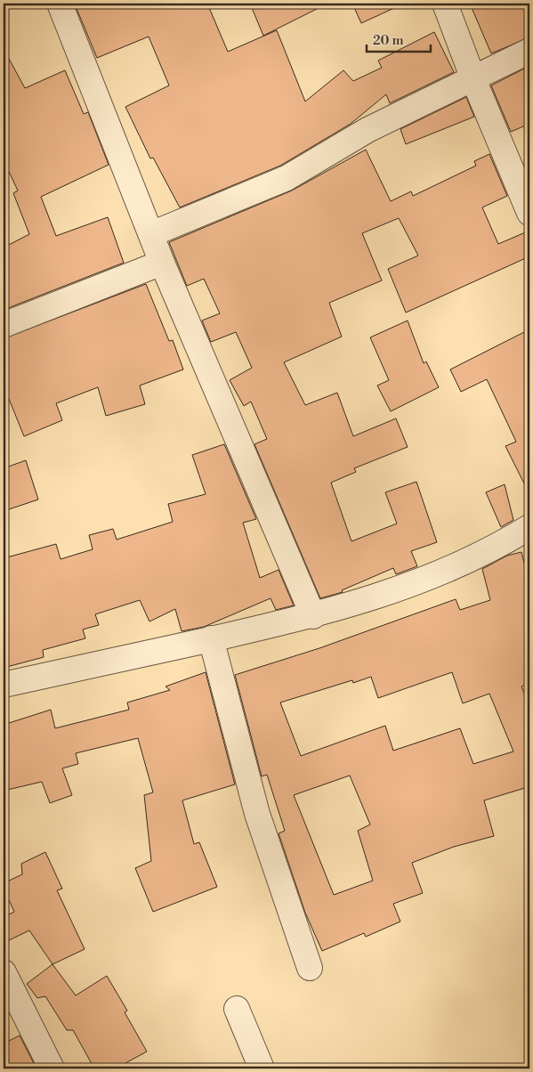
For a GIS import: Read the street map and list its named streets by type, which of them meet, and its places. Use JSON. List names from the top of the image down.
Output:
{
  "scale_bar": "20 m"
}
